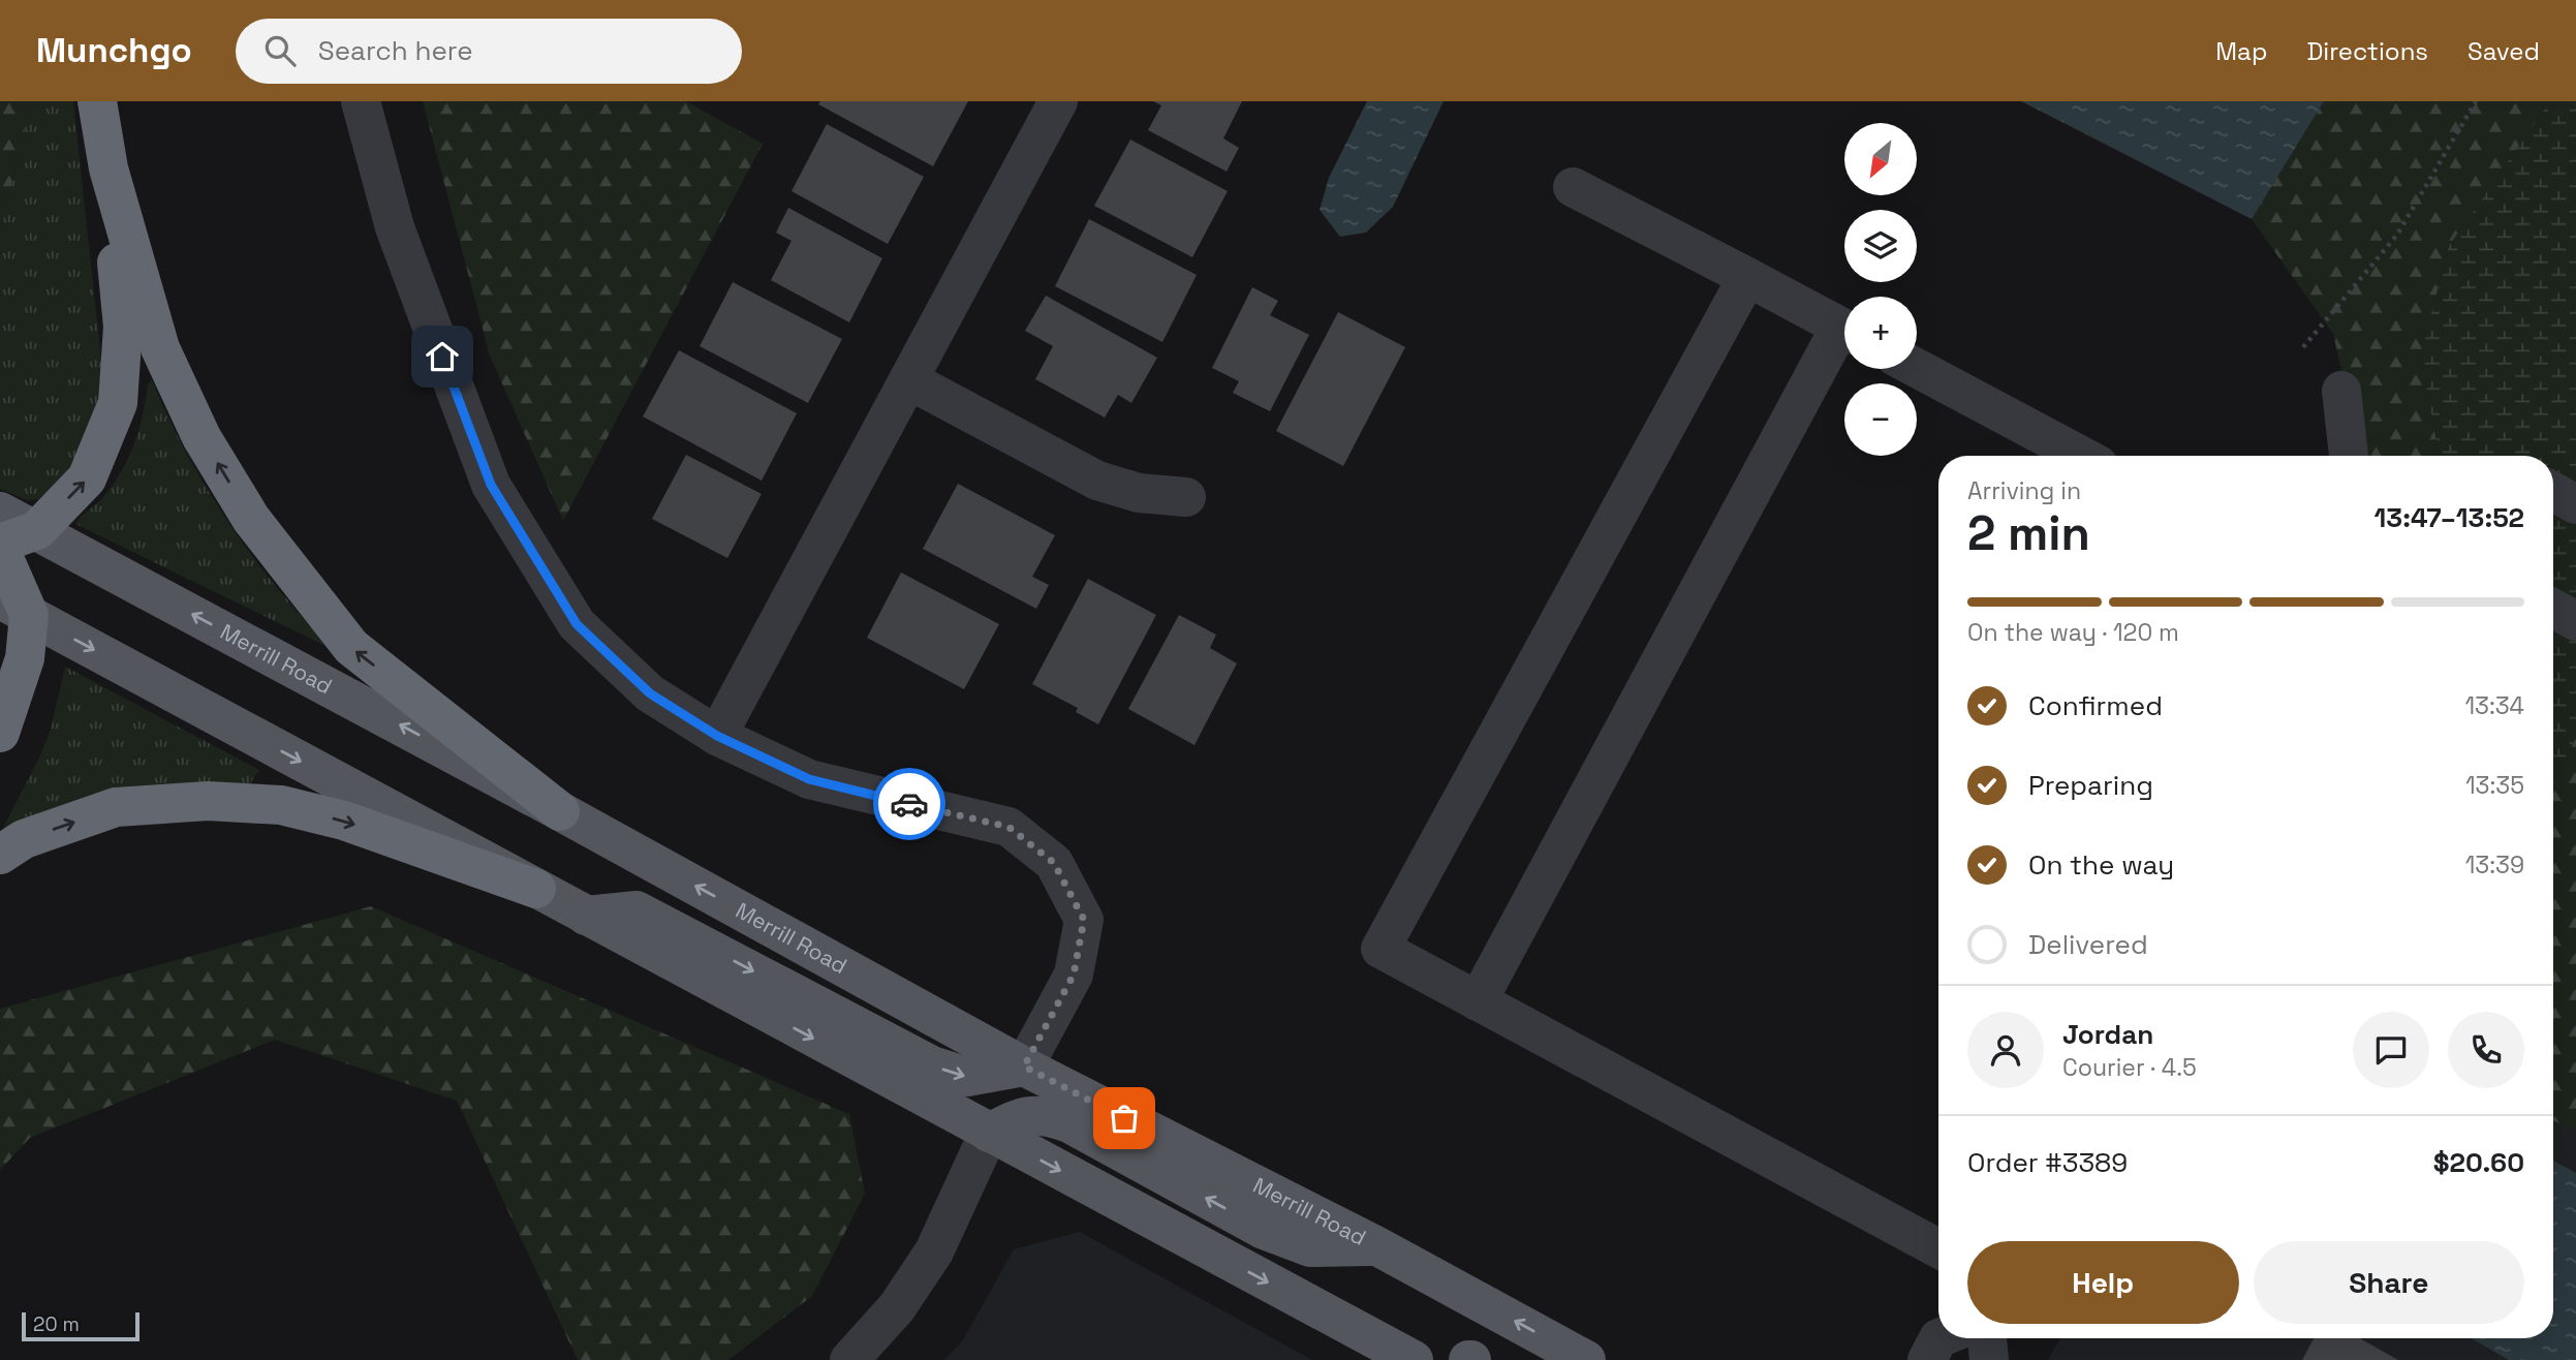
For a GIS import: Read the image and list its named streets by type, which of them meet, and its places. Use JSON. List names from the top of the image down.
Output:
{
  "streets": {
    "main road": ["Merrill Road"]
  },
  "scale_bar": "20 m",
  "north": "bottom left",
  "page": {
    "header": "Munchgo",
    "search": "Search here",
    "nav": ["Map", "Directions", "Saved"],
    "map_buttons": ["+", "−"],
    "heading": ["2 min", "Arriving in", "13:47–13:52"],
    "panel": [
      "Jordan",
      "Courier · 4.5",
      "Order #3389",
      "$20.60"
    ],
    "bar": "On the way · 120 m",
    "list": [
      ["Confirmed", "13:34"],
      ["Preparing", "13:35"],
      ["On the way", "13:39"],
      "Delivered"
    ],
    "buttons": ["Help", "Share"],
    "scale": "20 m"
  }
}
